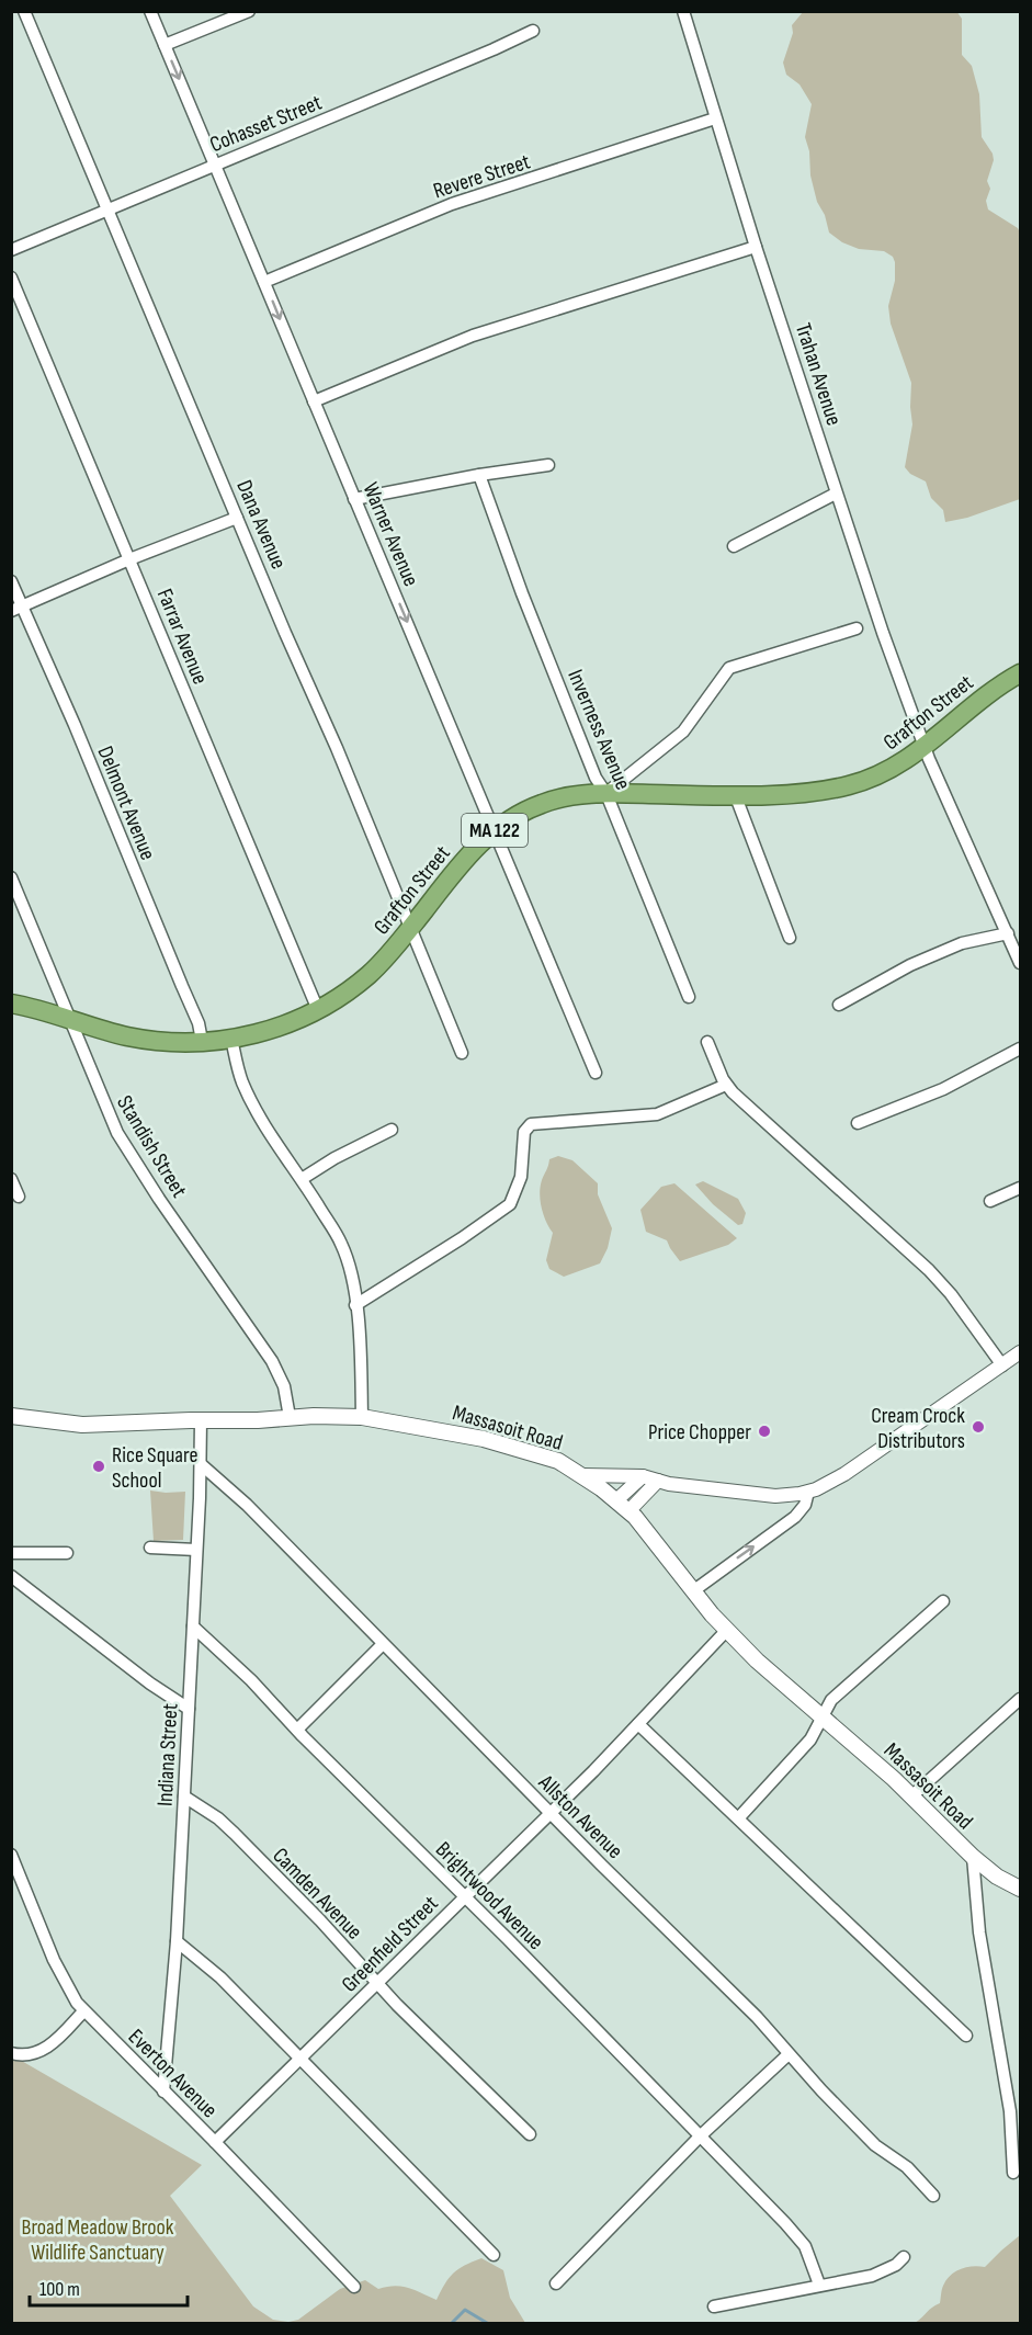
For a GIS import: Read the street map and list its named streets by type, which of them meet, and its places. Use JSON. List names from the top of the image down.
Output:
{
  "streets": {
    "highway": ["Grafton Street", "MA 122"],
    "main road": ["Massasoit Road"],
    "street": [
      "Cohasset Street",
      "Revere Street",
      "Trahan Avenue",
      "Dana Avenue",
      "Warner Avenue",
      "Farrar Avenue",
      "Inverness Avenue",
      "Delmont Avenue",
      "Standish Street",
      "Indiana Street",
      "Allston Avenue",
      "Camden Avenue",
      "Brightwood Avenue",
      "Greenfield Street",
      "Everton Avenue"
    ]
  },
  "crossings": [
    ["Cohasset Street", "Dana Avenue"],
    ["Cohasset Street", "Warner Avenue"],
    ["Revere Street", "Trahan Avenue"],
    ["Revere Street", "Warner Avenue"],
    ["Trahan Avenue", "Grafton Street"],
    ["Dana Avenue", "Grafton Street"],
    ["Warner Avenue", "Grafton Street"],
    ["Farrar Avenue", "Grafton Street"],
    ["Grafton Street", "Inverness Avenue"],
    ["Grafton Street", "Delmont Avenue"],
    ["Grafton Street", "Standish Street"],
    ["Standish Street", "Massasoit Road"],
    ["Massasoit Road", "Indiana Street"],
    ["Massasoit Road", "Greenfield Street"],
    ["Indiana Street", "Allston Avenue"],
    ["Indiana Street", "Camden Avenue"],
    ["Indiana Street", "Brightwood Avenue"],
    ["Indiana Street", "Everton Avenue"],
    ["Allston Avenue", "Greenfield Street"],
    ["Camden Avenue", "Greenfield Street"],
    ["Brightwood Avenue", "Greenfield Street"],
    ["Greenfield Street", "Everton Avenue"]
  ],
  "one_way": ["Warner Avenue"],
  "parks": ["Broad Meadow Brook Wildlife Sanctuary"],
  "places": ["Cream Crock Distributors", "Price Chopper", "Rice Square School"],
  "scale_bar": "100 m"
}
